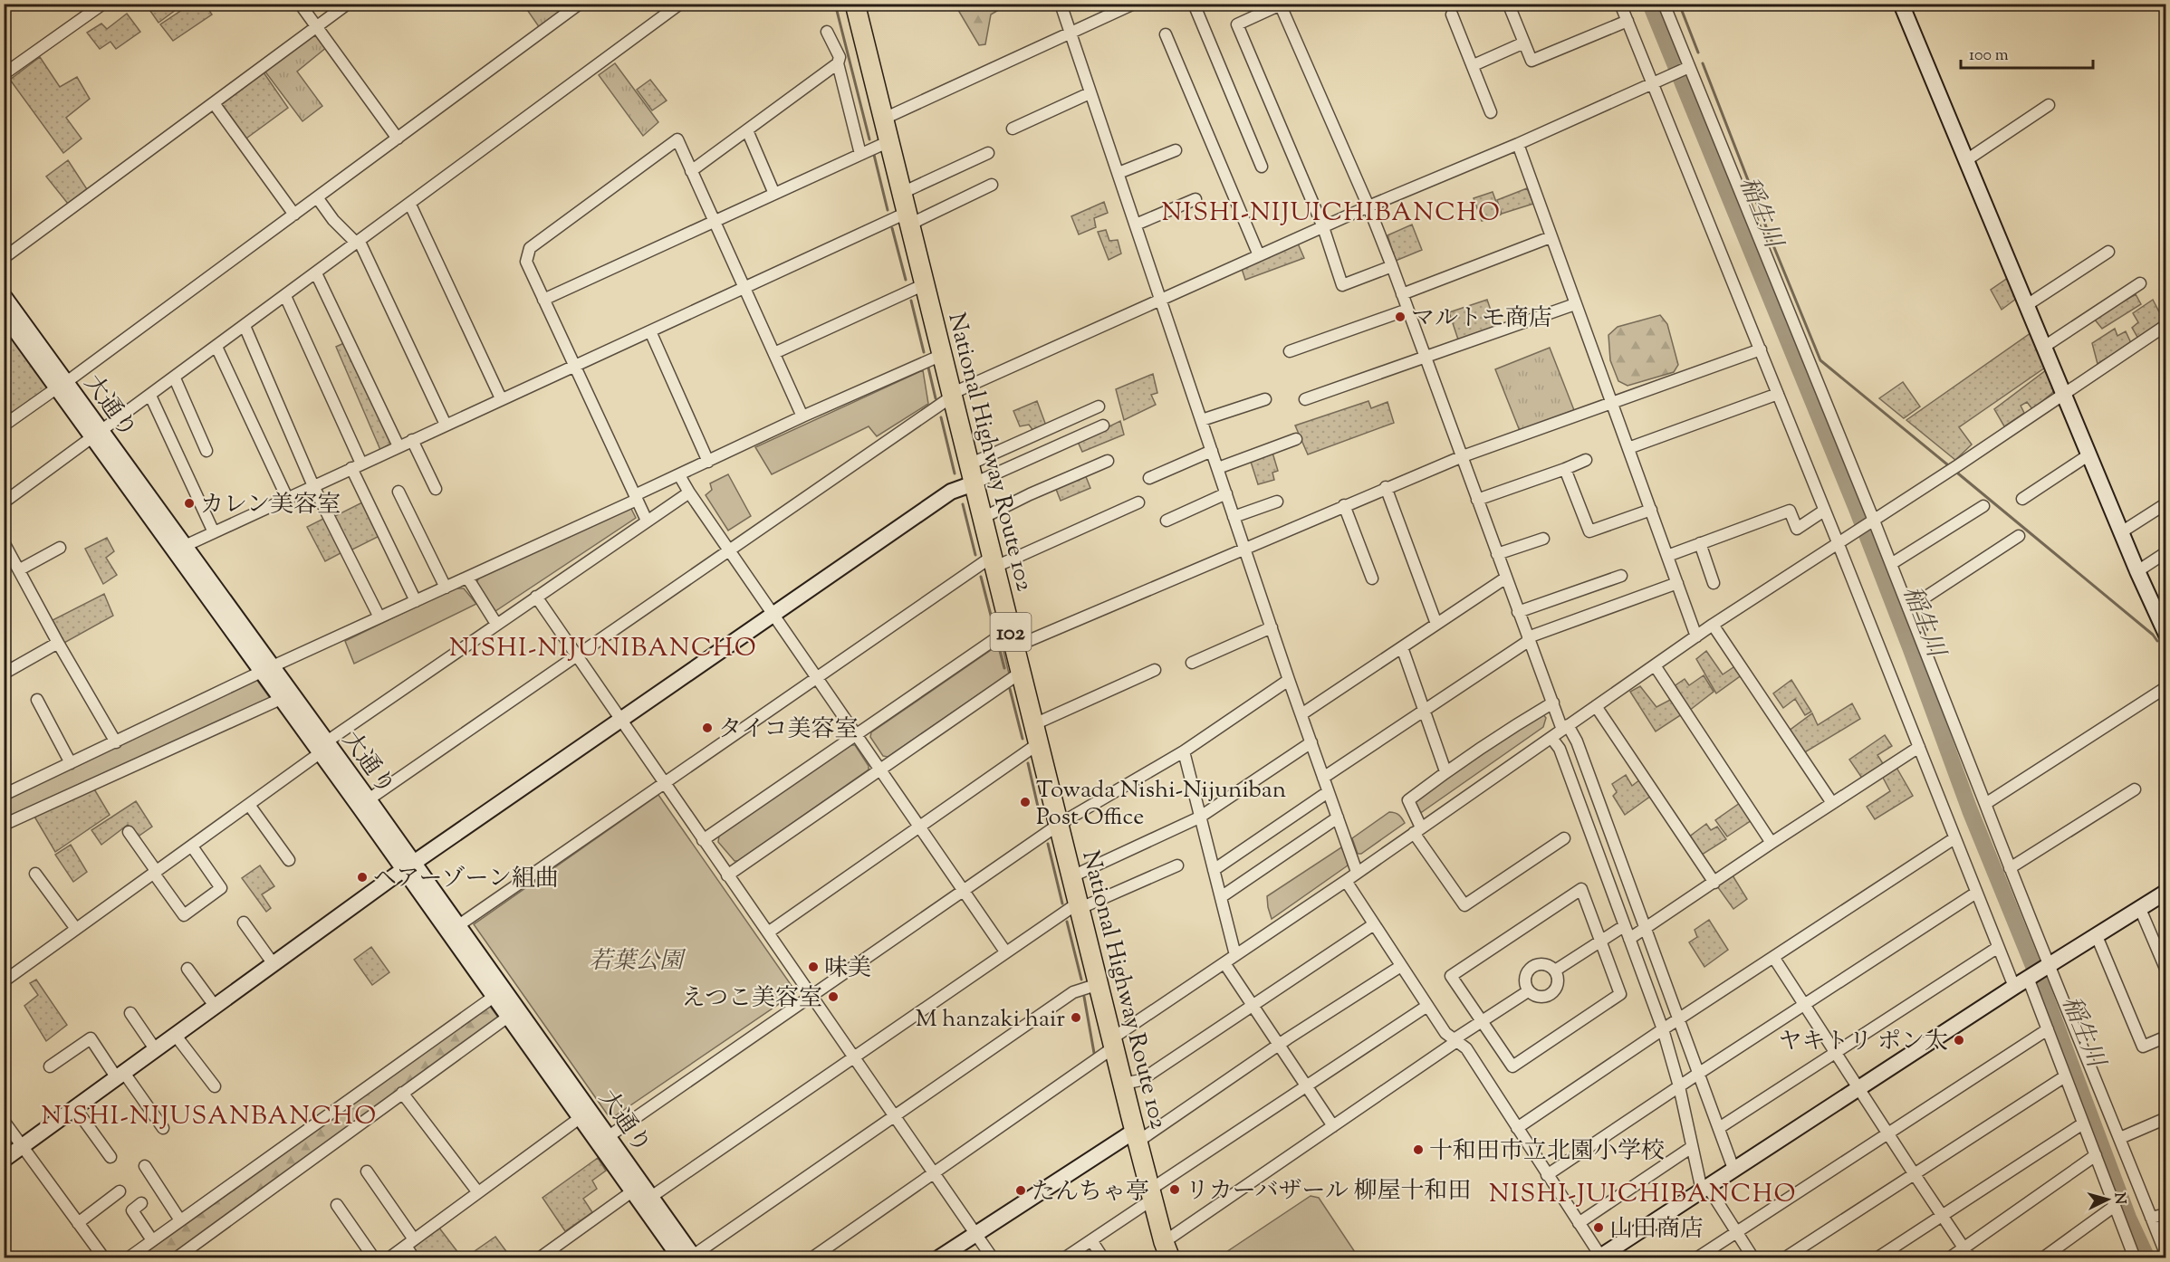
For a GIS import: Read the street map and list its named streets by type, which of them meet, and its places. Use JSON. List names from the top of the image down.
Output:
{
  "streets": {
    "highway": ["National Highway Route 102", "102"],
    "street": ["大通り"]
  },
  "districts": [
    "NISHI-NIJUICHIBANCHO",
    "NISHI-NIJUNIBANCHO",
    "NISHI-NIJUSANBANCHO",
    "NISHI-JUICHIBANCHO"
  ],
  "water": ["稲生川"],
  "parks": ["若葉公園"],
  "places": [
    "マルトモ商店",
    "カレン美容室",
    "タイコ美容室",
    "Towada Nishi-Nijuniban Post Office",
    "ヘアーゾーン組曲",
    "味美",
    "えつこ美容室",
    "M hanzaki hair",
    "ヤキトリ ポン太",
    "十和田市立北園小学校",
    "リカーバザール 柳屋十和田",
    "たんちゃ亭",
    "山田商店"
  ],
  "scale_bar": "100 m",
  "north": "right"
}
